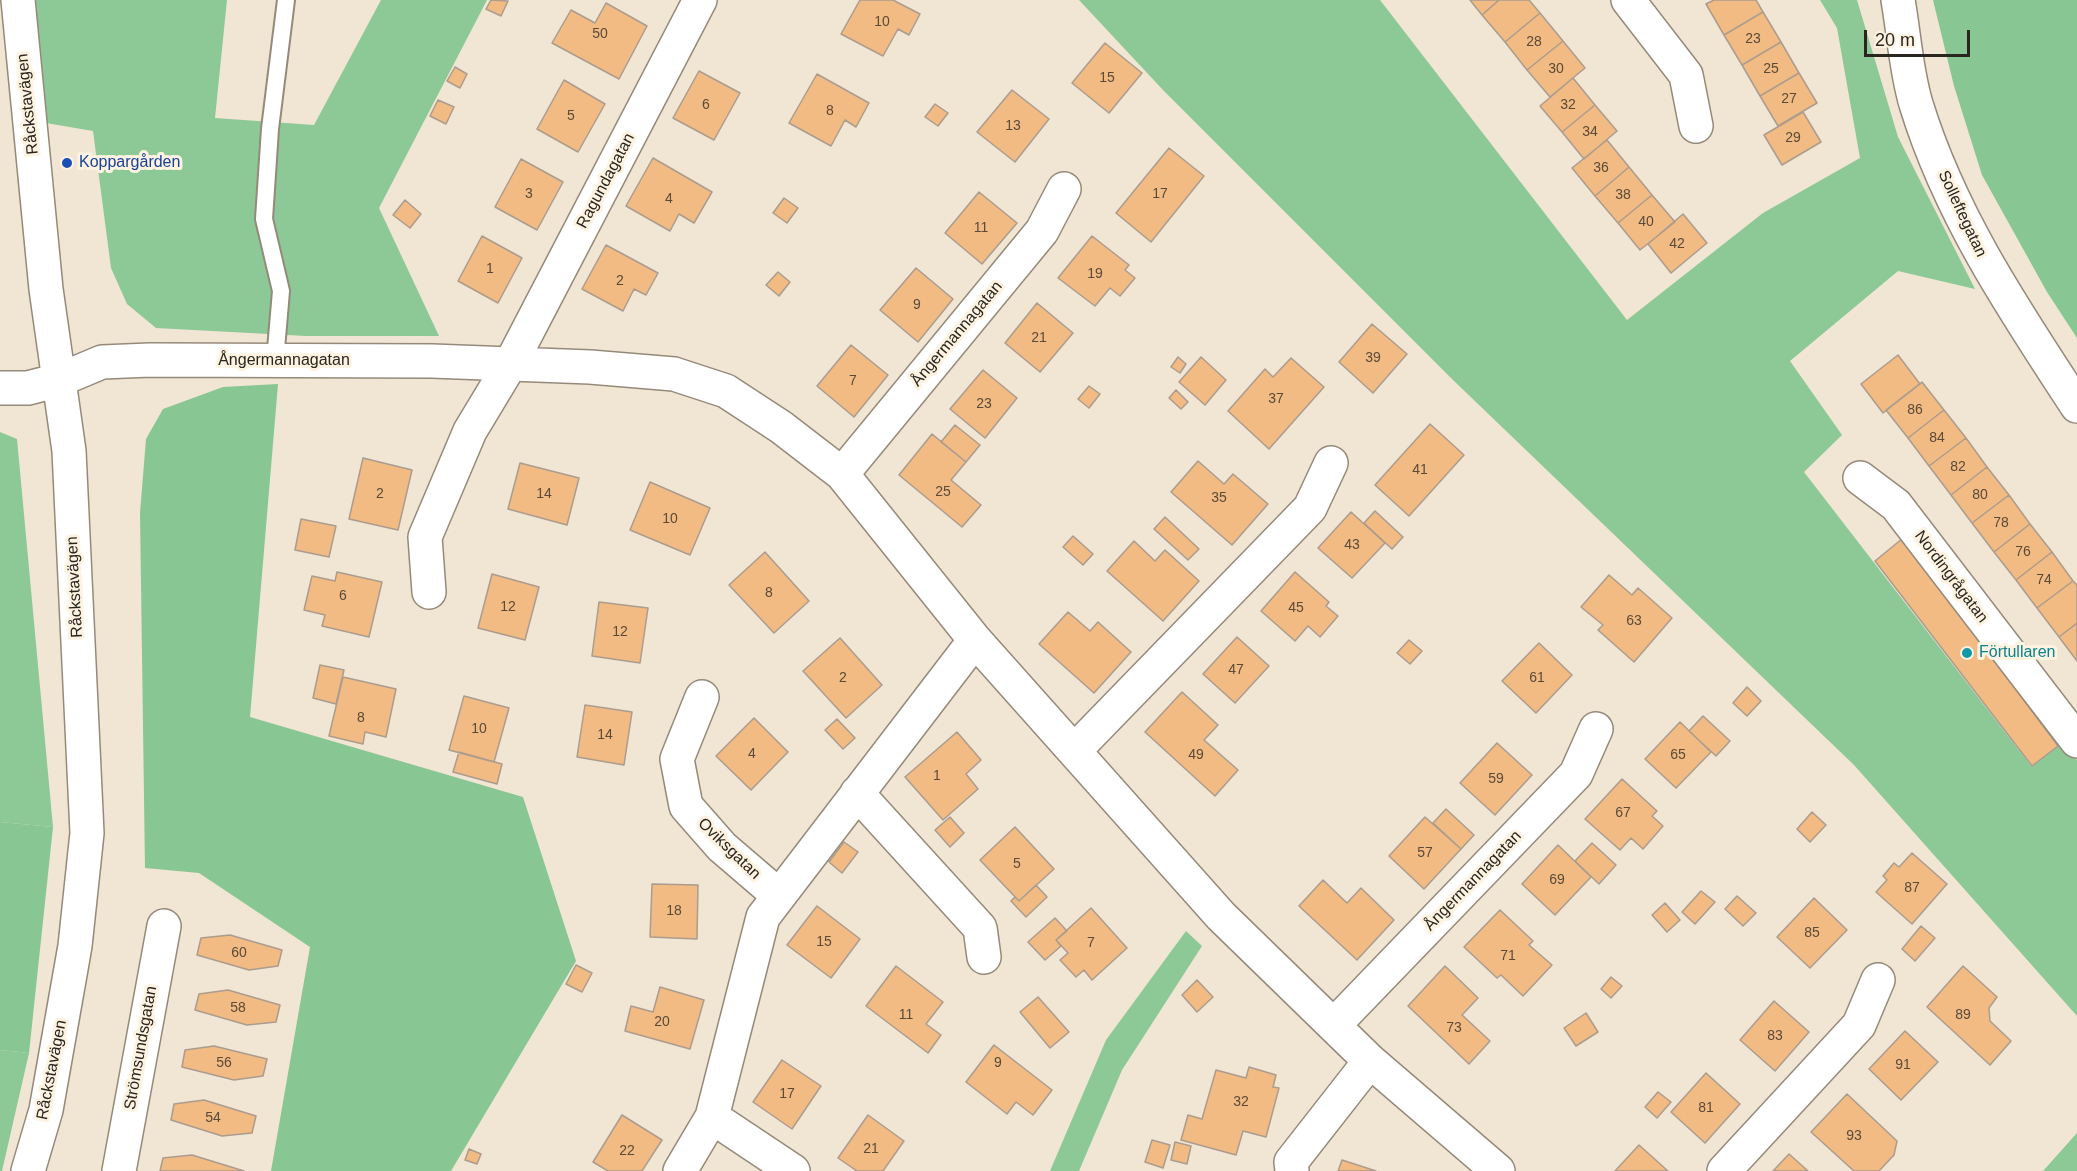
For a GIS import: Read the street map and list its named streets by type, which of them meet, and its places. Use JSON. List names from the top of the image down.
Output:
{
  "streets": {
    "street": [
      "Råckstavägen",
      "Ragundagatan",
      "Solleftegatan",
      "Ångermannagatan",
      "Nordingrågatan",
      "Oviksgatan",
      "Strömsundsgatan"
    ]
  },
  "crossings": [
    ["Råckstavägen", "Ångermannagatan"],
    ["Ragundagatan", "Ångermannagatan"]
  ],
  "places": ["Koppargården", "Förtullaren"],
  "house_numbers": [
    "10",
    "50",
    "23",
    "28",
    "30",
    "25",
    "15",
    "27",
    "6",
    "32",
    "8",
    "5",
    "13",
    "34",
    "29",
    "36",
    "3",
    "17",
    "38",
    "4",
    "40",
    "11",
    "42",
    "1",
    "19",
    "2",
    "9",
    "21",
    "39",
    "7",
    "37",
    "23",
    "86",
    "84",
    "82",
    "41",
    "25",
    "2",
    "14",
    "80",
    "35",
    "10",
    "78",
    "43",
    "76",
    "74",
    "8",
    "6",
    "12",
    "45",
    "63",
    "12",
    "47",
    "2",
    "61",
    "8",
    "10",
    "14",
    "4",
    "49",
    "65",
    "1",
    "59",
    "67",
    "57",
    "5",
    "69",
    "87",
    "18",
    "85",
    "15",
    "7",
    "60",
    "71",
    "58",
    "11",
    "89",
    "20",
    "73",
    "83",
    "56",
    "9",
    "91",
    "17",
    "32",
    "81",
    "54",
    "93",
    "21",
    "22"
  ],
  "scale_bar": "20 m"
}
